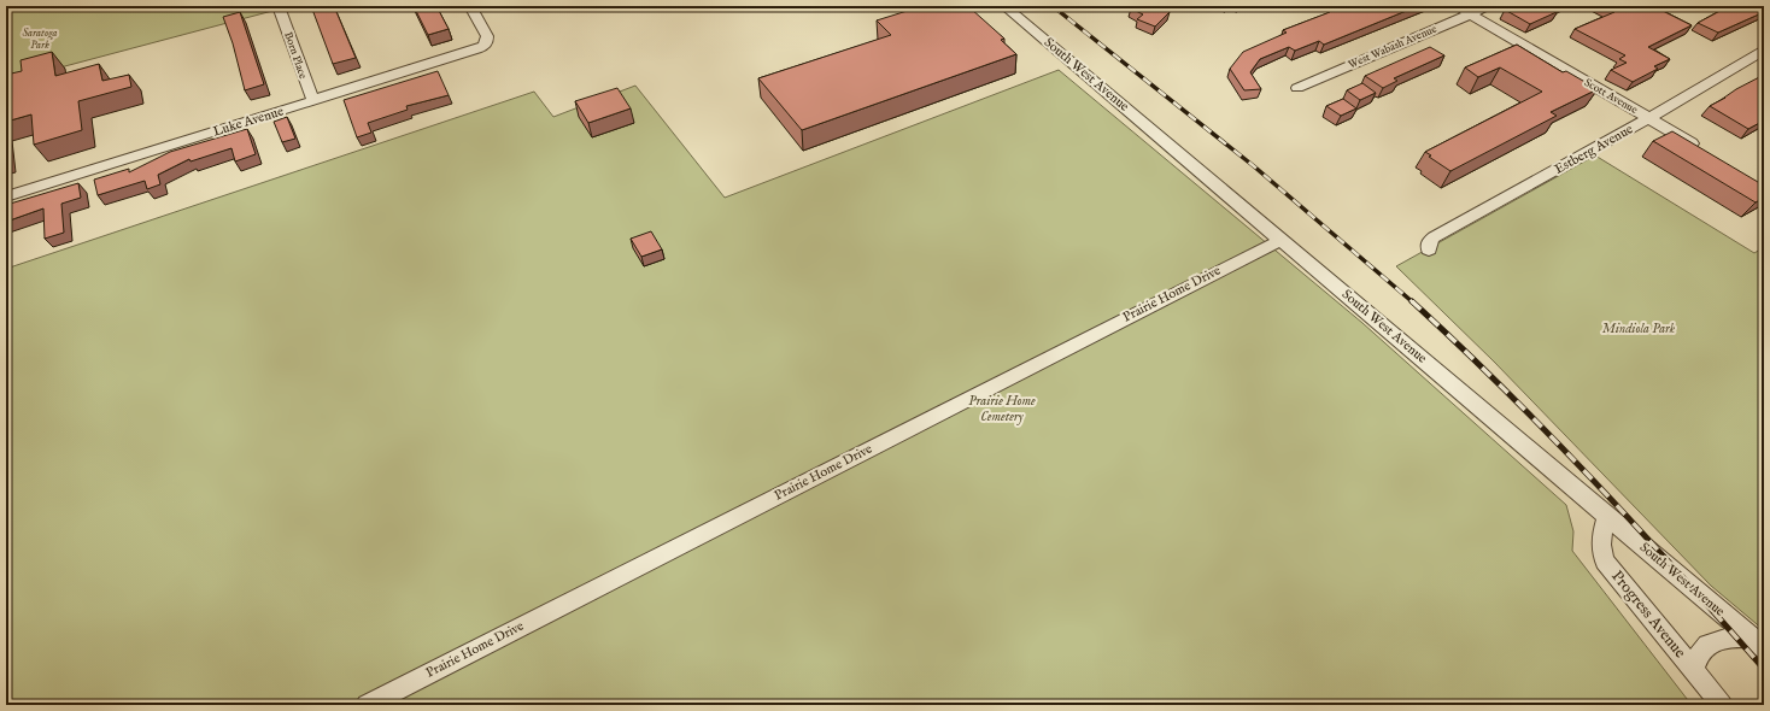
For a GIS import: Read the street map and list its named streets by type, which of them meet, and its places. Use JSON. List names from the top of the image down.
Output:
{
  "streets": {
    "street": [
      "West Wabash Avenue",
      "Born Place",
      "South West Avenue",
      "Scott Avenue",
      "Luke Avenue",
      "Estberg Avenue",
      "Prairie Home Drive",
      "Progress Avenue"
    ]
  },
  "crossings": [
    ["West Wabash Avenue", "Scott Avenue"],
    ["Born Place", "Luke Avenue"],
    ["South West Avenue", "Prairie Home Drive"],
    ["South West Avenue", "Progress Avenue"],
    ["Scott Avenue", "Estberg Avenue"]
  ],
  "parks": ["Saratoga Park", "Mindiola Park", "Prairie Home Cemetery"]
}
